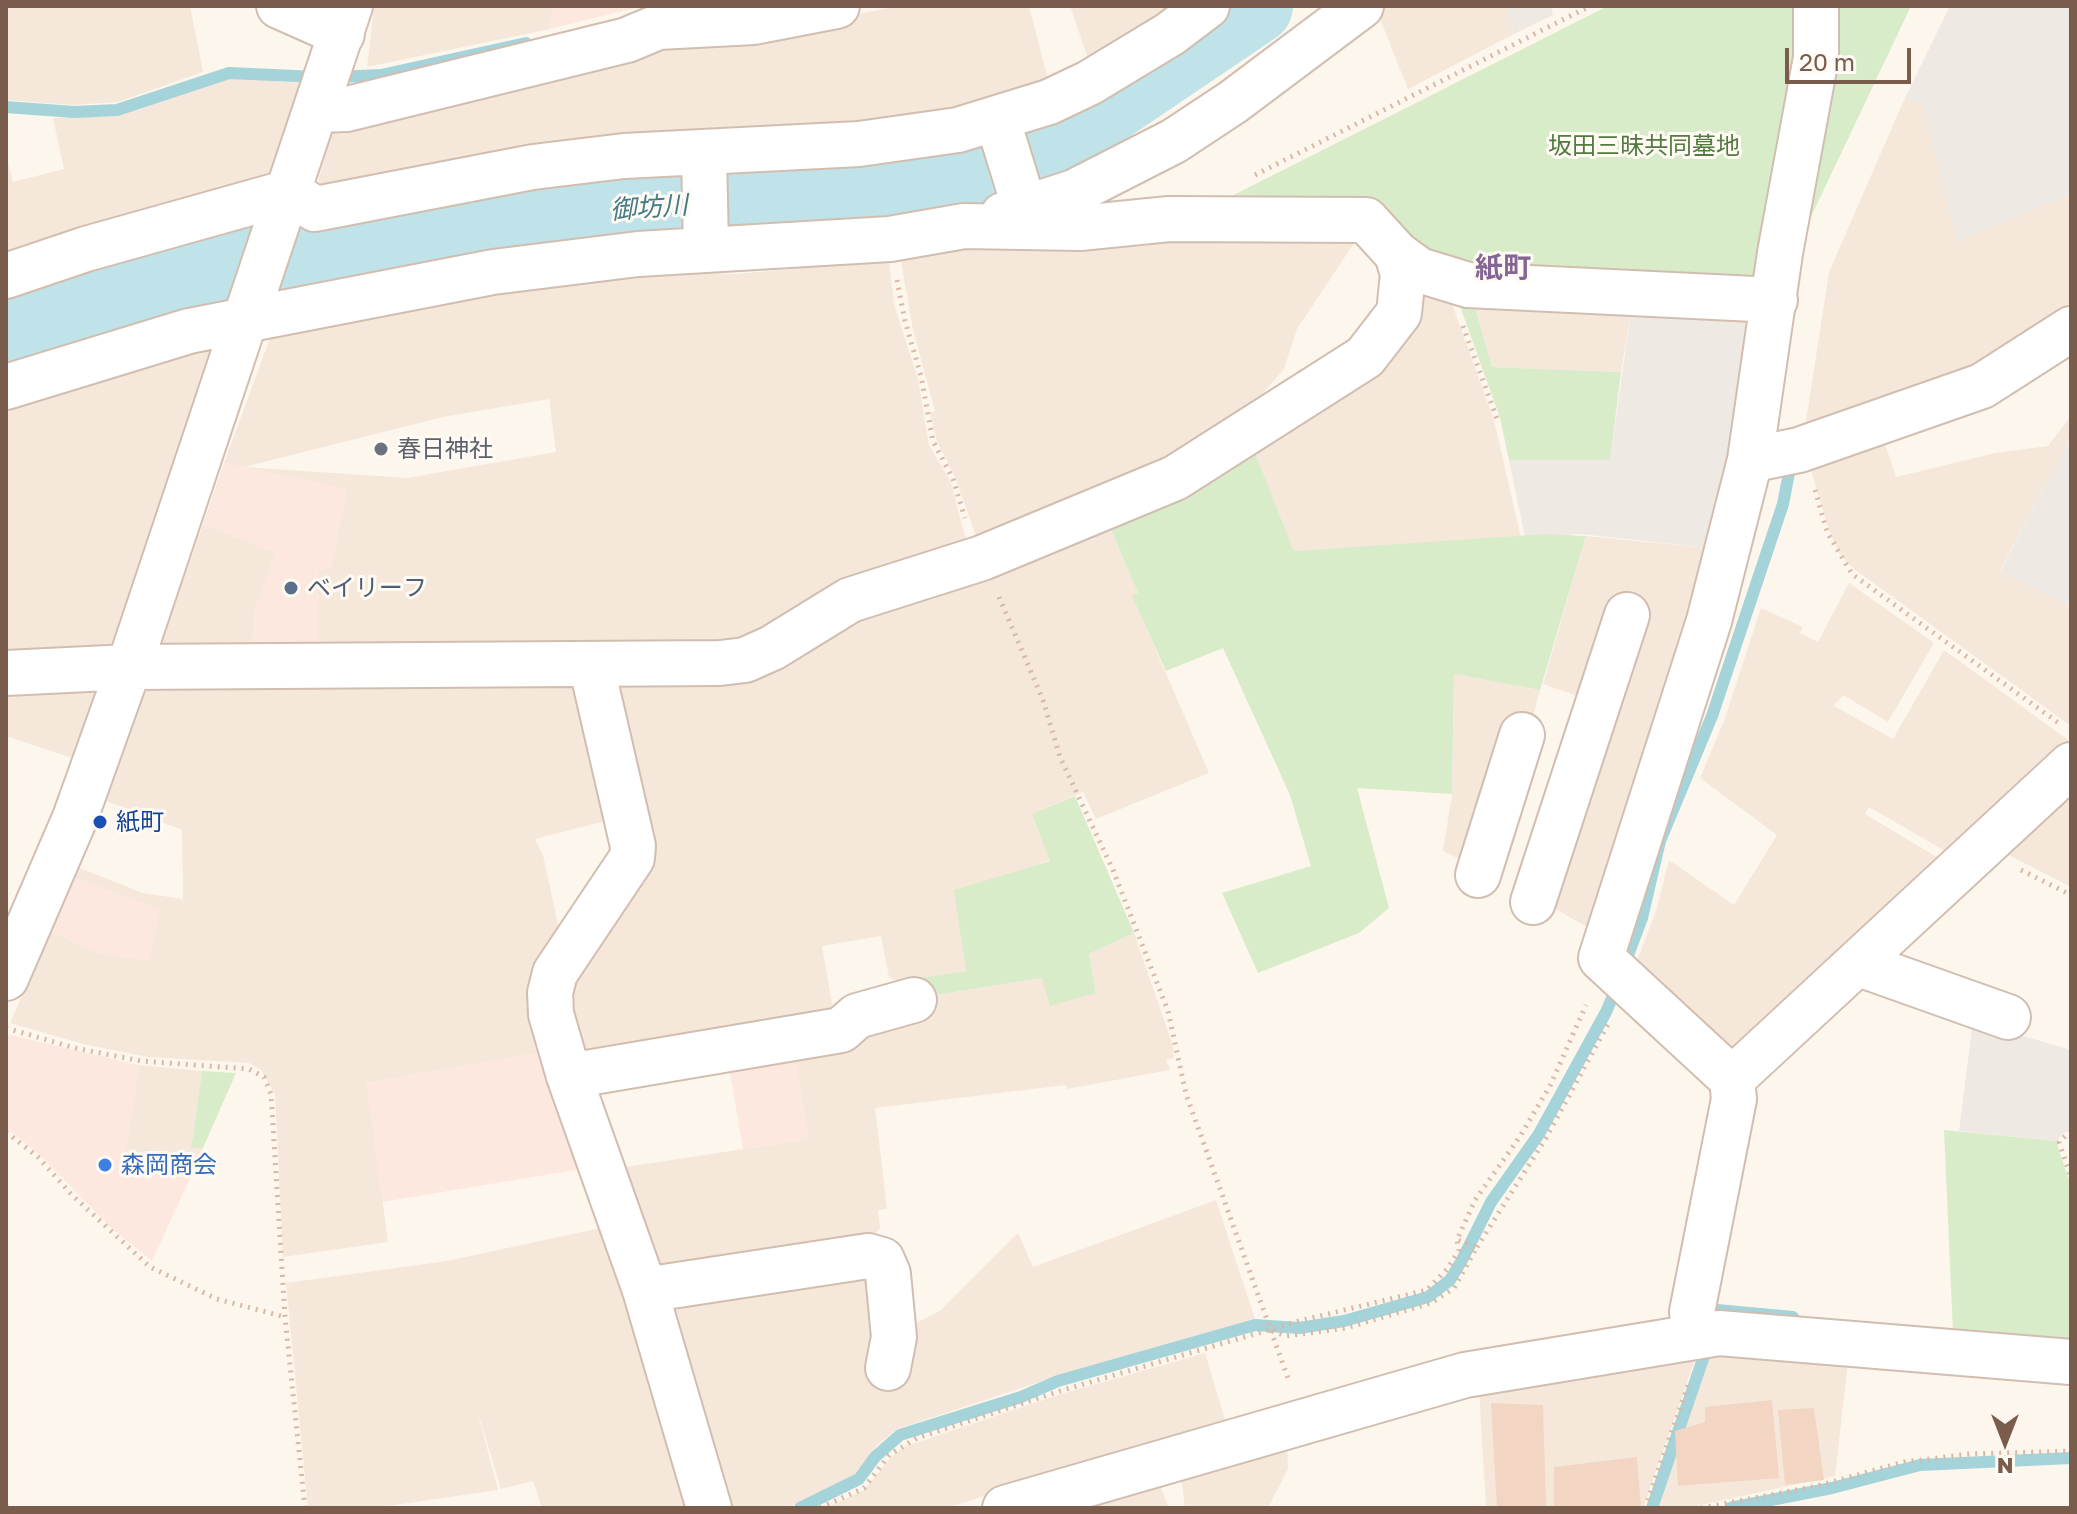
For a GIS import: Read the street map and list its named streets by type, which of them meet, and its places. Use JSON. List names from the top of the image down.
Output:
{
  "districts": ["紙町"],
  "water": ["御坊川"],
  "parks": ["坂田三昧共同墓地"],
  "places": [
    "春日神社",
    "ベイリーフ",
    "紙町",
    "森岡商会"
  ],
  "scale_bar": "20 m",
  "north": "bottom"
}
